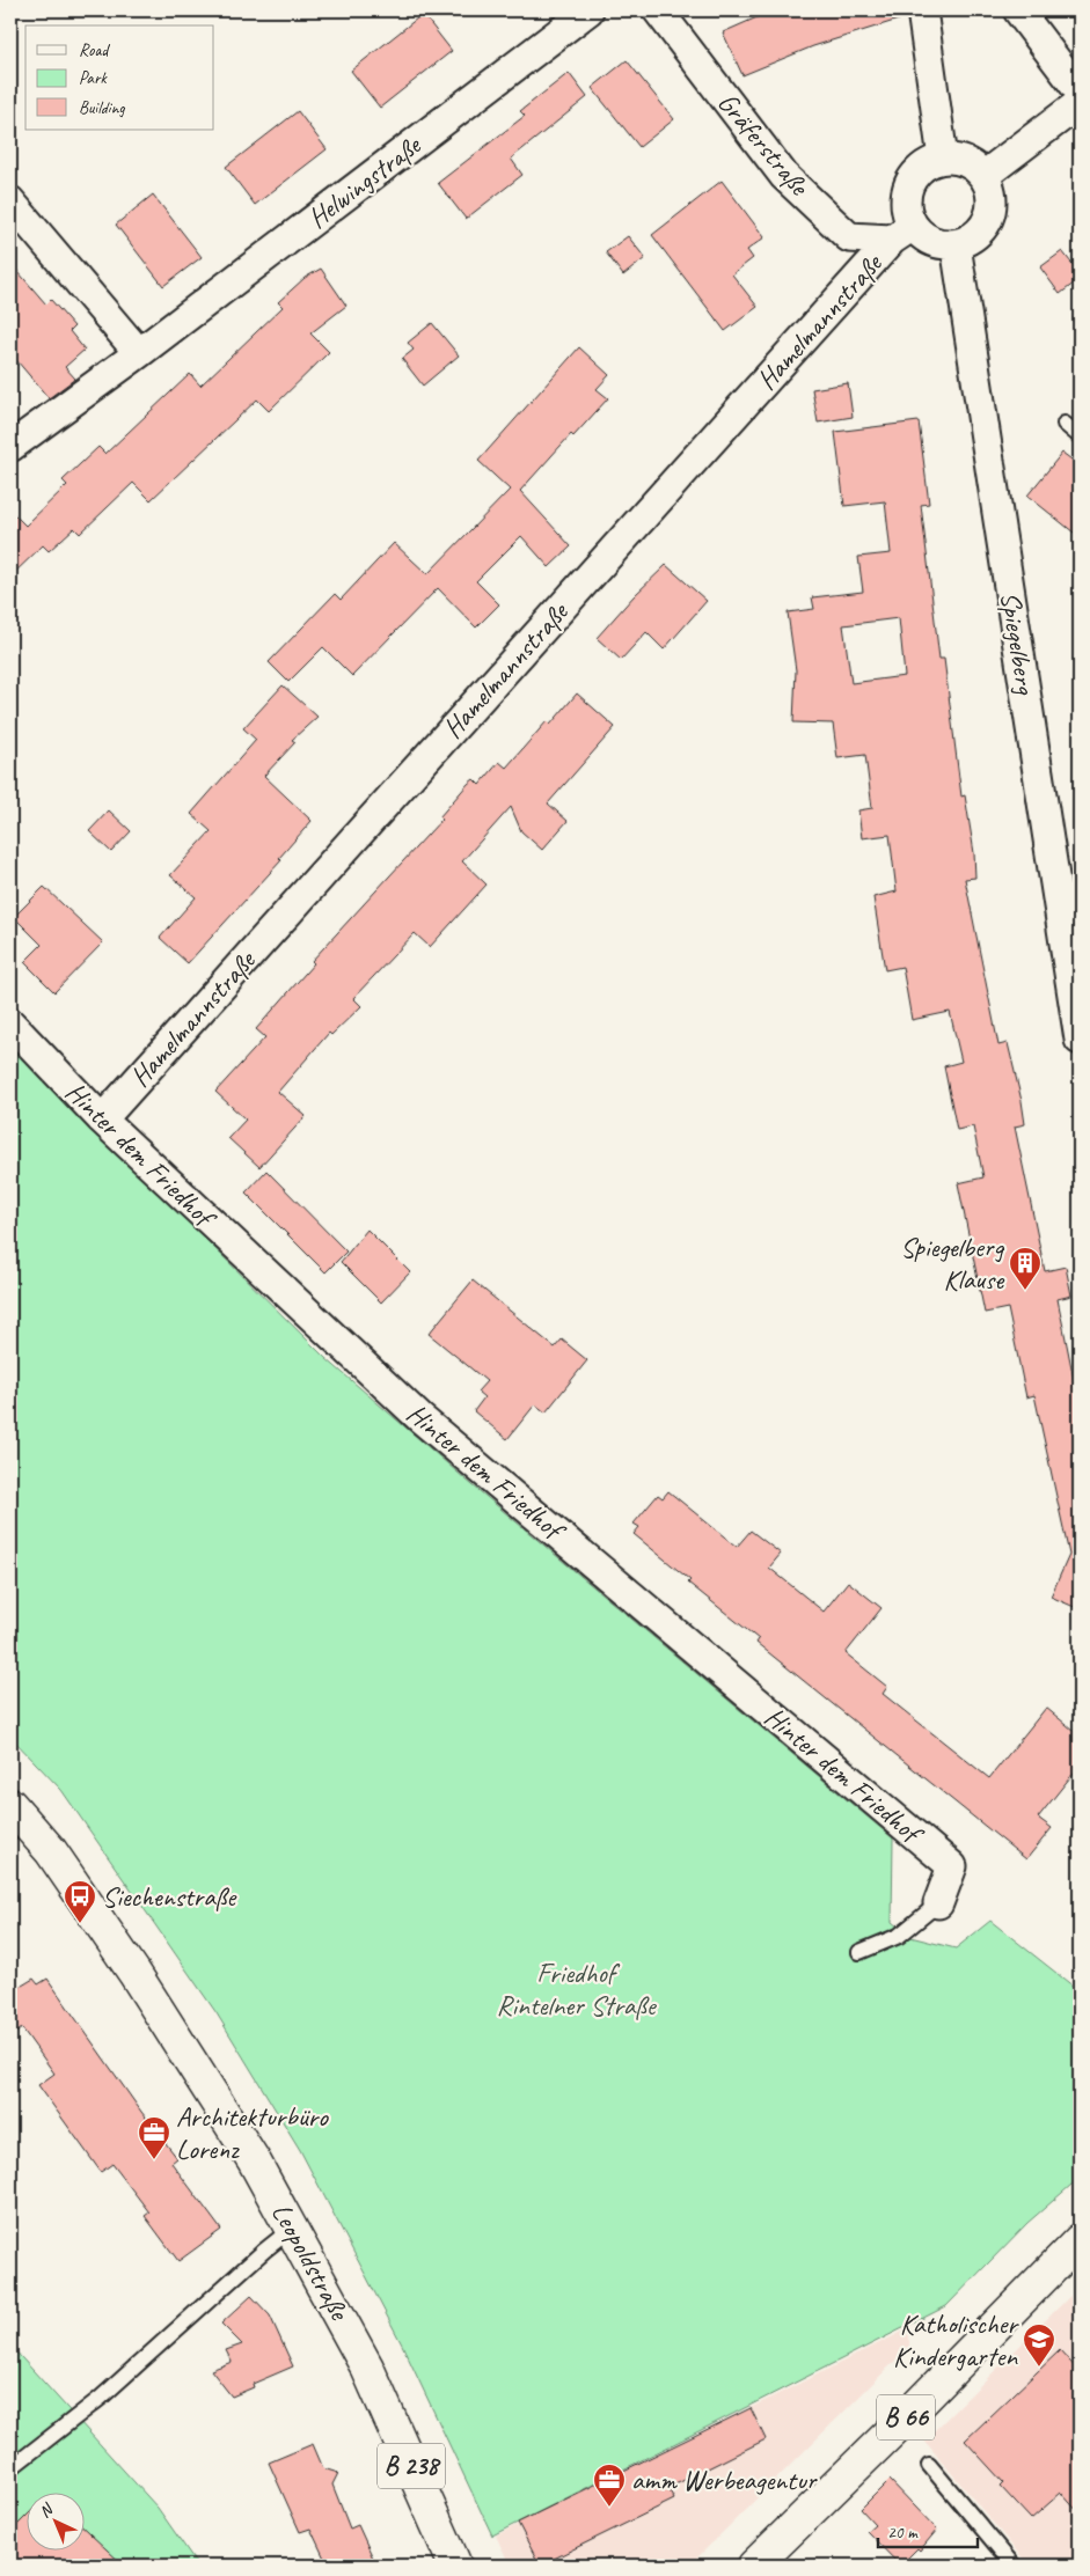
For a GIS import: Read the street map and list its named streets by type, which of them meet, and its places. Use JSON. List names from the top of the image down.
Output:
{
  "streets": {
    "main road": ["Leopoldstraße", "B 66", "B 238"],
    "street": [
      "Gräferstraße",
      "Helwingstraße",
      "Hamelmannstraße",
      "Spiegelberg",
      "Hinter dem Friedhof"
    ]
  },
  "crossings": [
    ["Gräferstraße", "Hamelmannstraße"],
    ["Gräferstraße", "Spiegelberg"],
    ["Hamelmannstraße", "Spiegelberg"],
    ["Hamelmannstraße", "Hinter dem Friedhof"]
  ],
  "parks": ["Friedhof Rintelner Straße"],
  "places": {
    "building": ["Spiegelberg Klause"],
    "bus stop": ["Siechenstraße"],
    "office": ["Architekturbüro Lorenz", "amm Werbeagentur"],
    "school or university": ["Katholischer Kindergarten"]
  },
  "legend": ["Road", "Park", "Building"],
  "scale_bar": "20 m",
  "north": "top left"
}
